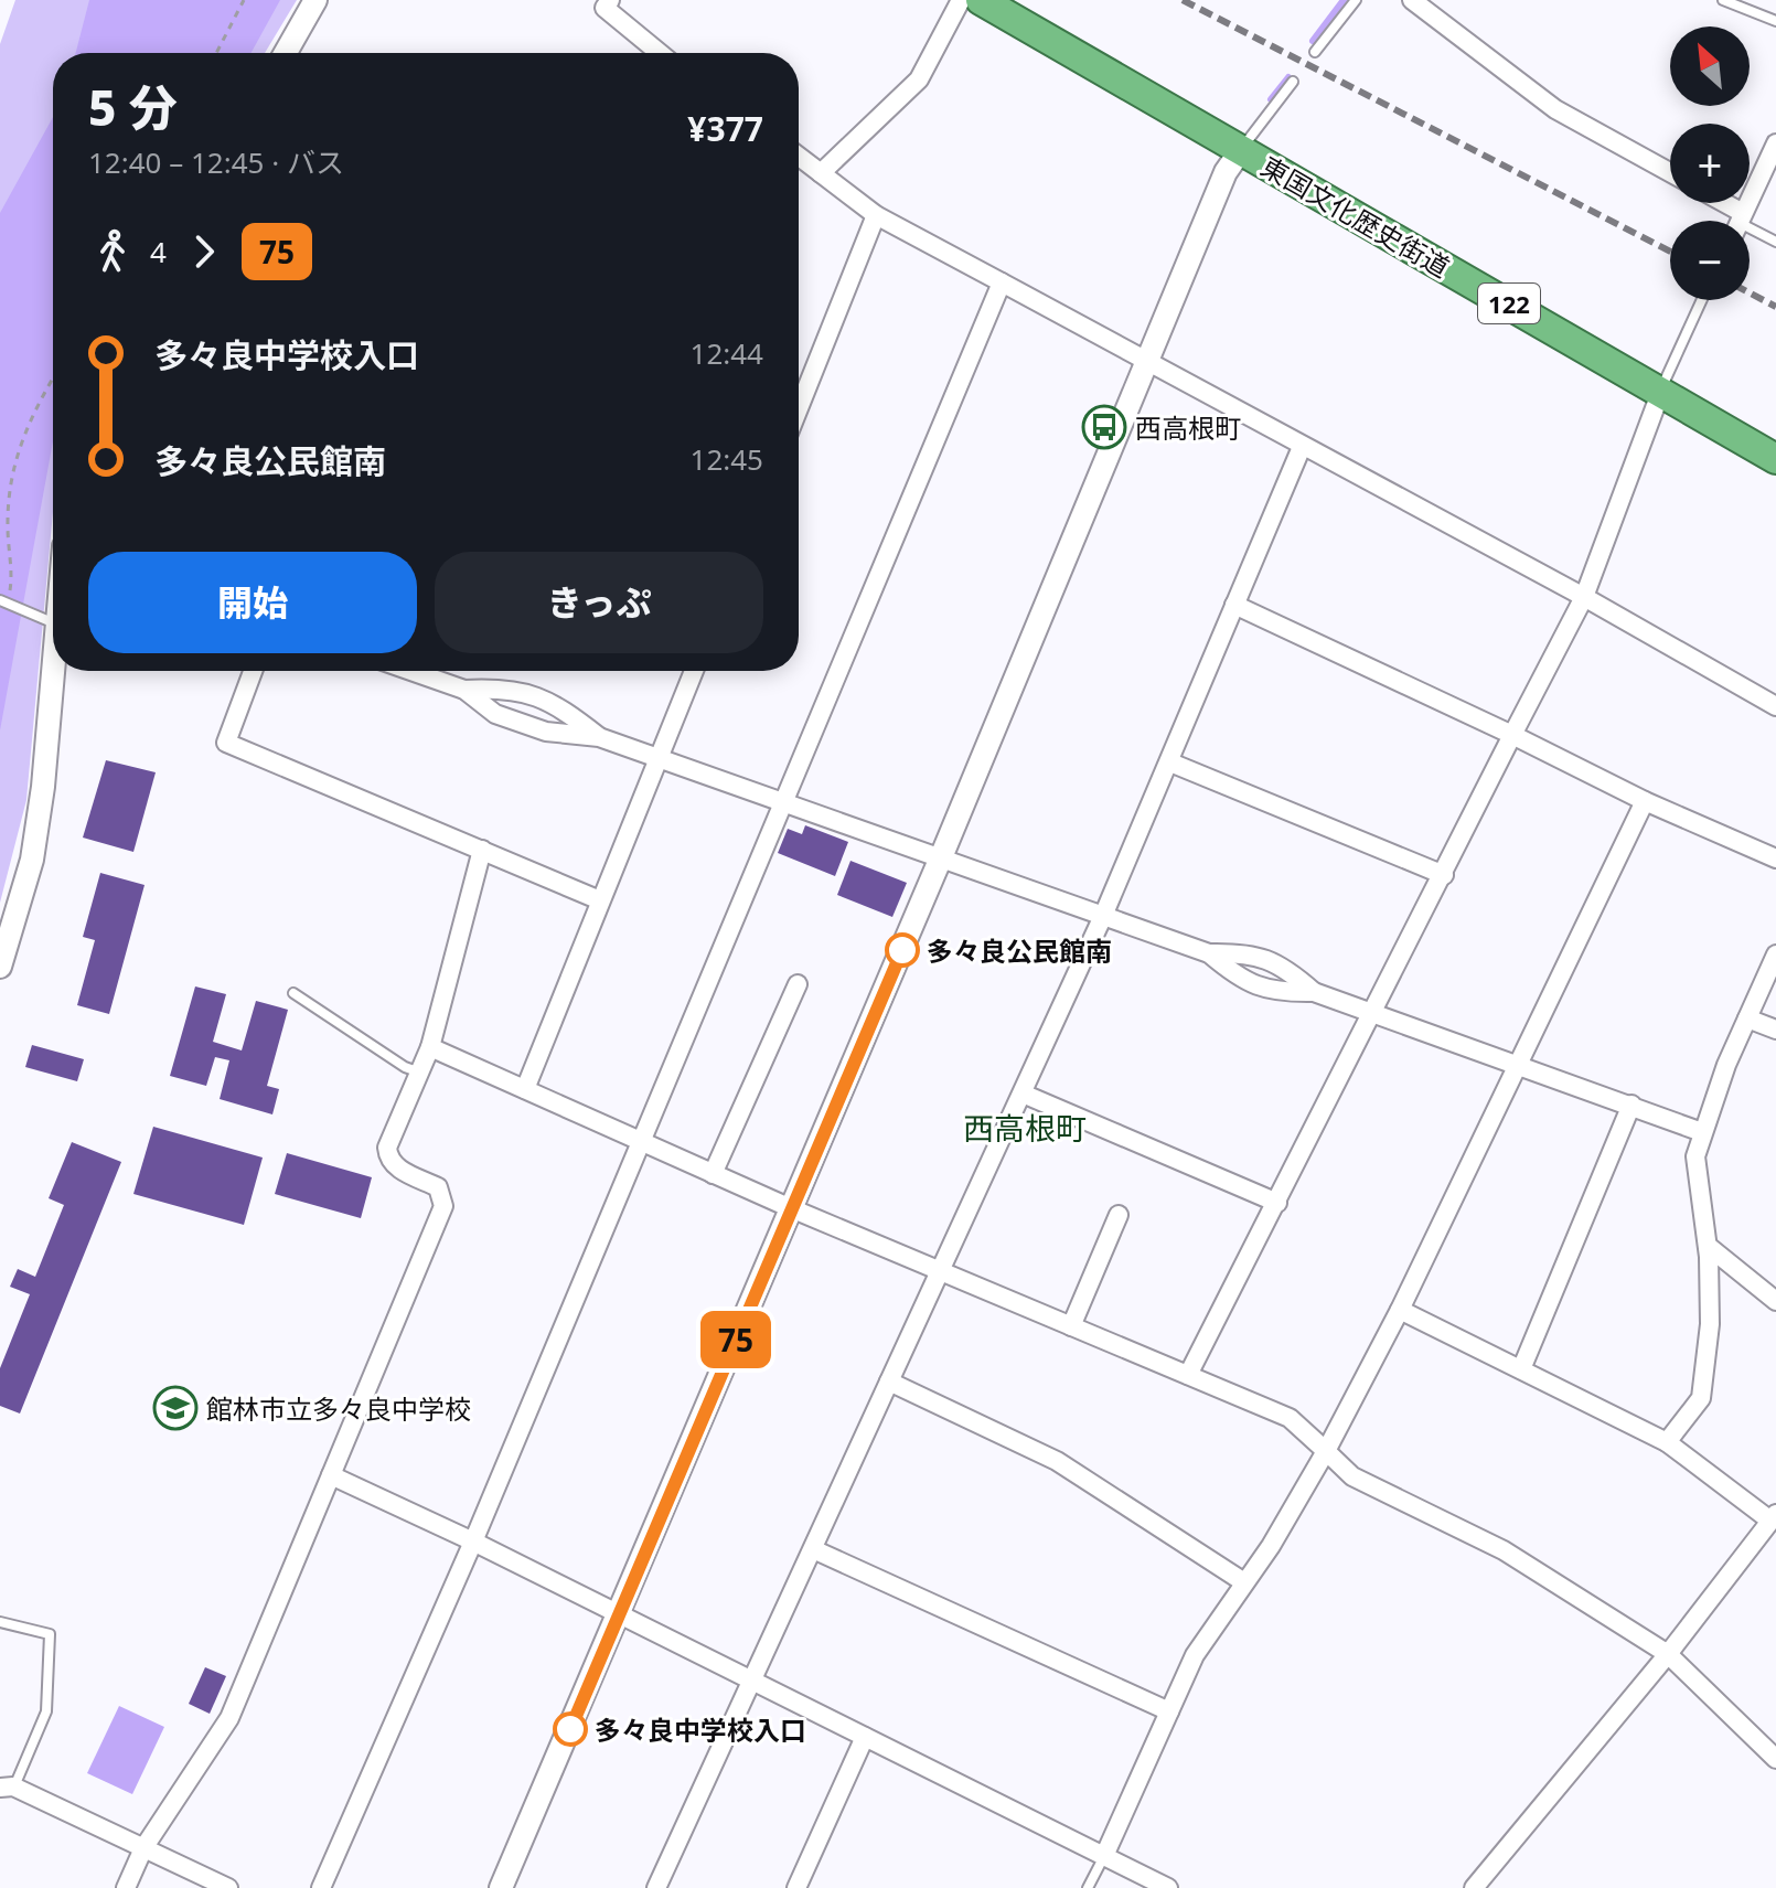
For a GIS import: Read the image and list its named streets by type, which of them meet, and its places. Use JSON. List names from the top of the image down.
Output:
{
  "streets": {
    "highway": ["東国文化歴史街道", "122"]
  },
  "districts": ["西高根町"],
  "places": {
    "bus stop": ["西高根町"],
    "other": ["多々良公民館南", "多々良中学校入口"],
    "school or university": ["館林市立多々良中学校"]
  },
  "lines": ["bus line 75"],
  "north": "top left",
  "page": {
    "on_map": "75",
    "map_buttons": ["+", "−"],
    "heading": ["5 分", "12:40 – 12:45 · バス", "¥377"],
    "legs": ["4", "75"],
    "list": [
      {
        "name": "多々良中学校入口",
        "value": "12:44"
      },
      {
        "name": "多々良公民館南",
        "value": "12:45"
      }
    ],
    "buttons": ["開始", "きっぷ"]
  }
}
